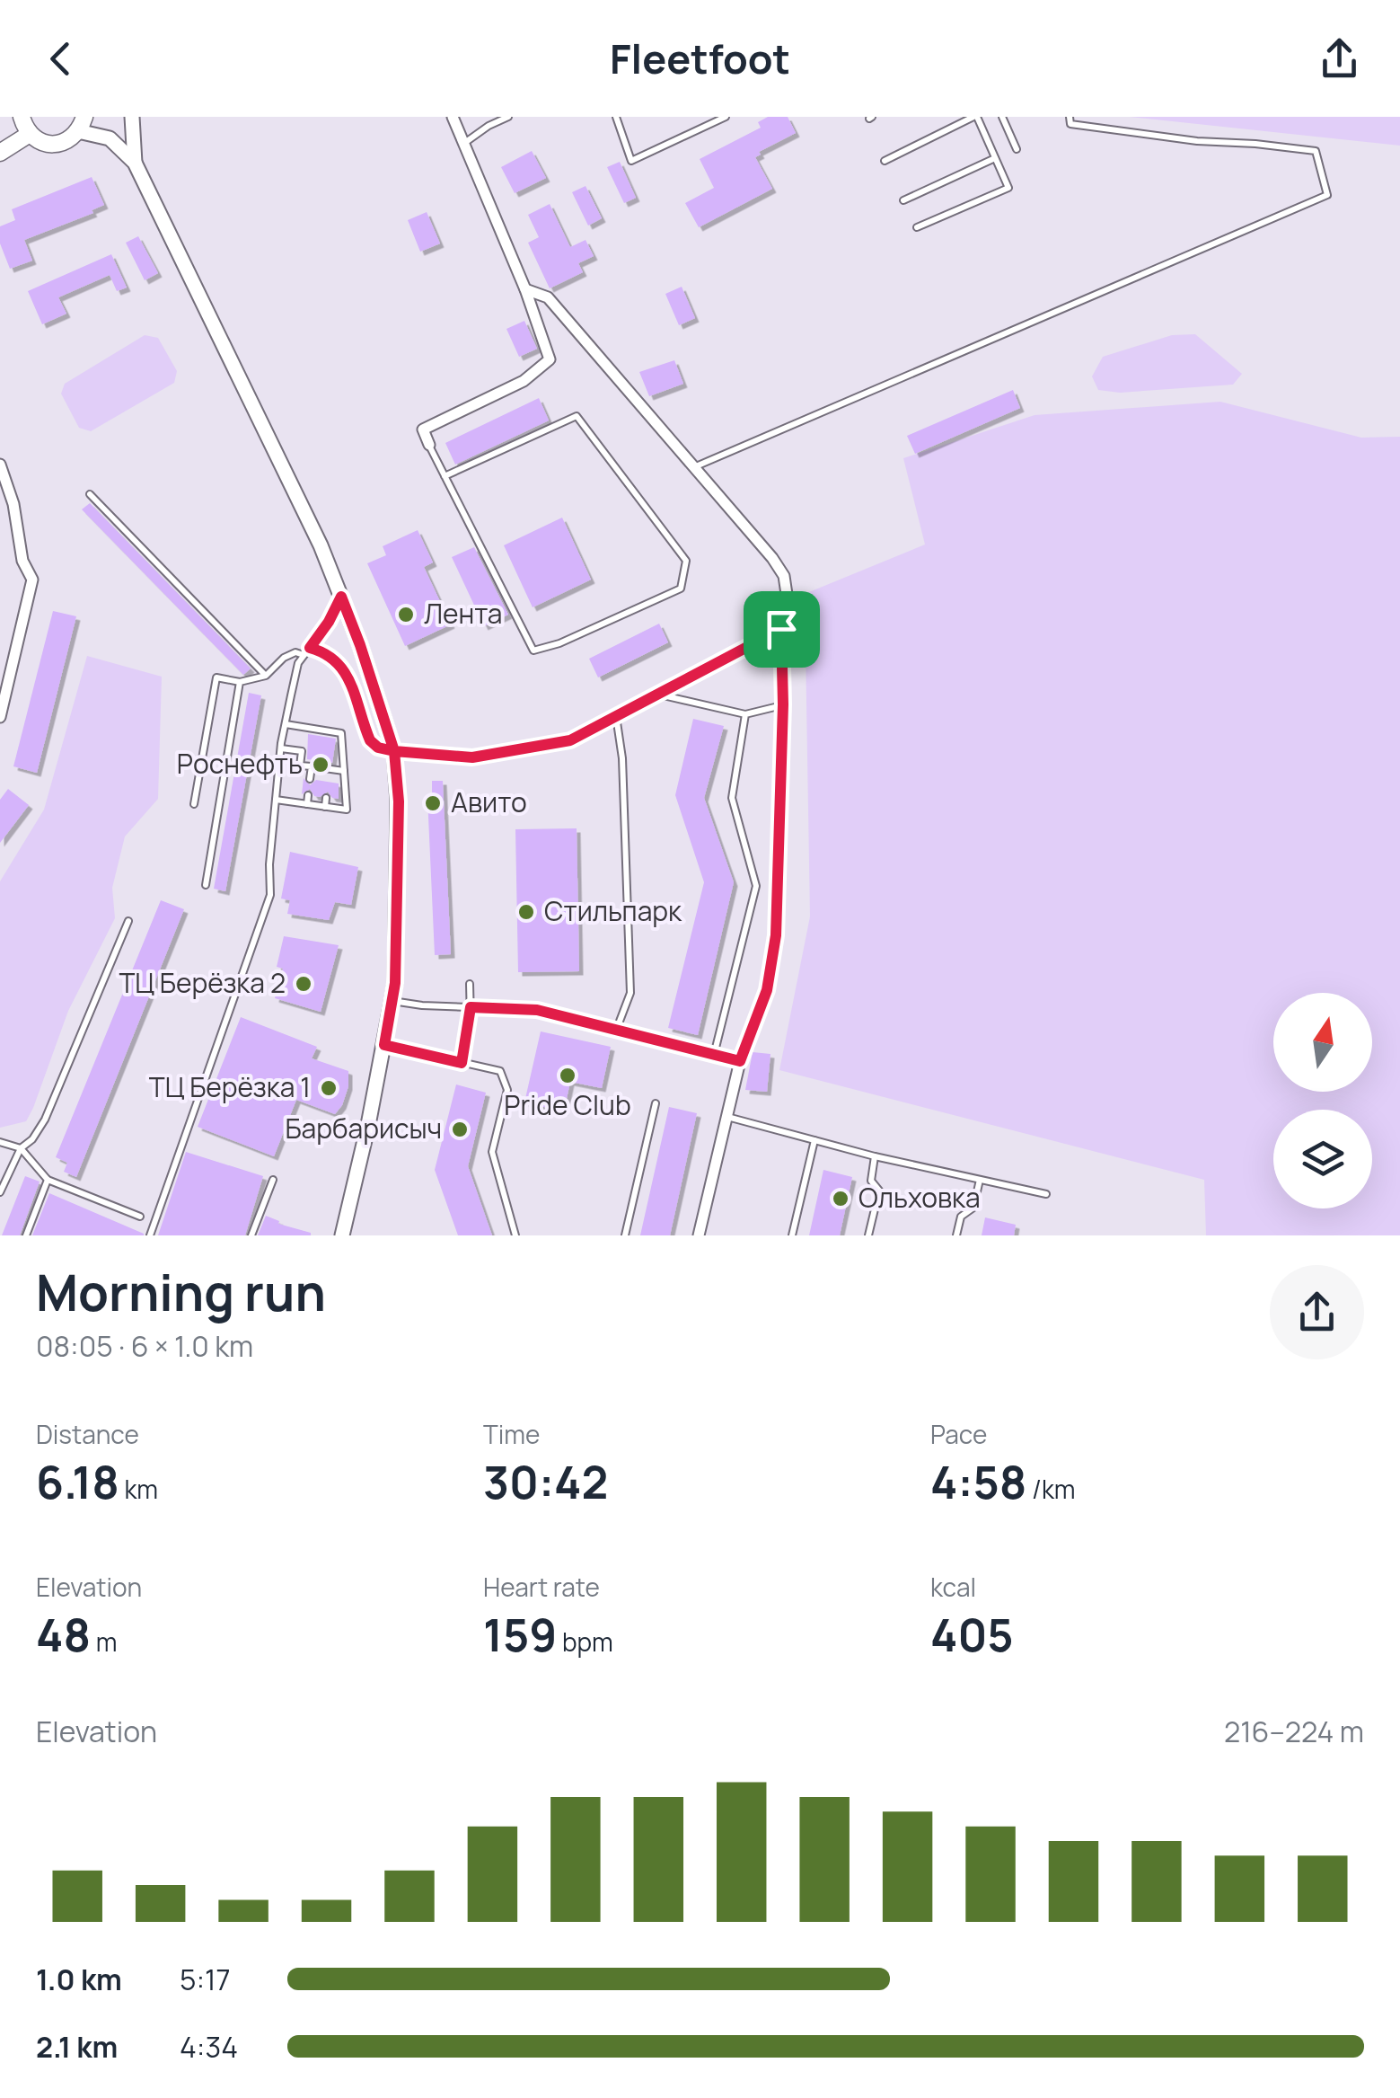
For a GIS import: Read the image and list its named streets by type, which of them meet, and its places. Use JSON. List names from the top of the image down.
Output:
{
  "places": [
    "Лента",
    "Роснефть",
    "Авито",
    "Стильпарк",
    "ТЦ Берёзка 2",
    "Pride Club",
    "ТЦ Берёзка 1",
    "Барбарисыч",
    "Ольховка"
  ],
  "north": "top",
  "page": {
    "header": "Fleetfoot",
    "heading": ["Morning run", "08:05 · 6 × 1.0 km"],
    "stats": [
      ["Distance", "6.18 km"],
      ["Time", "30:42"],
      ["Pace", "4:58 /km"],
      ["Elevation", "48 m"],
      ["Heart rate", "159 bpm"],
      ["kcal", "405"]
    ],
    "chart": ["Elevation", "216–224 m"],
    "list": [
      {
        "name": "1.0 km",
        "note": "5:17"
      },
      {
        "name": "2.1 km",
        "note": "4:34"
      }
    ]
  }
}
